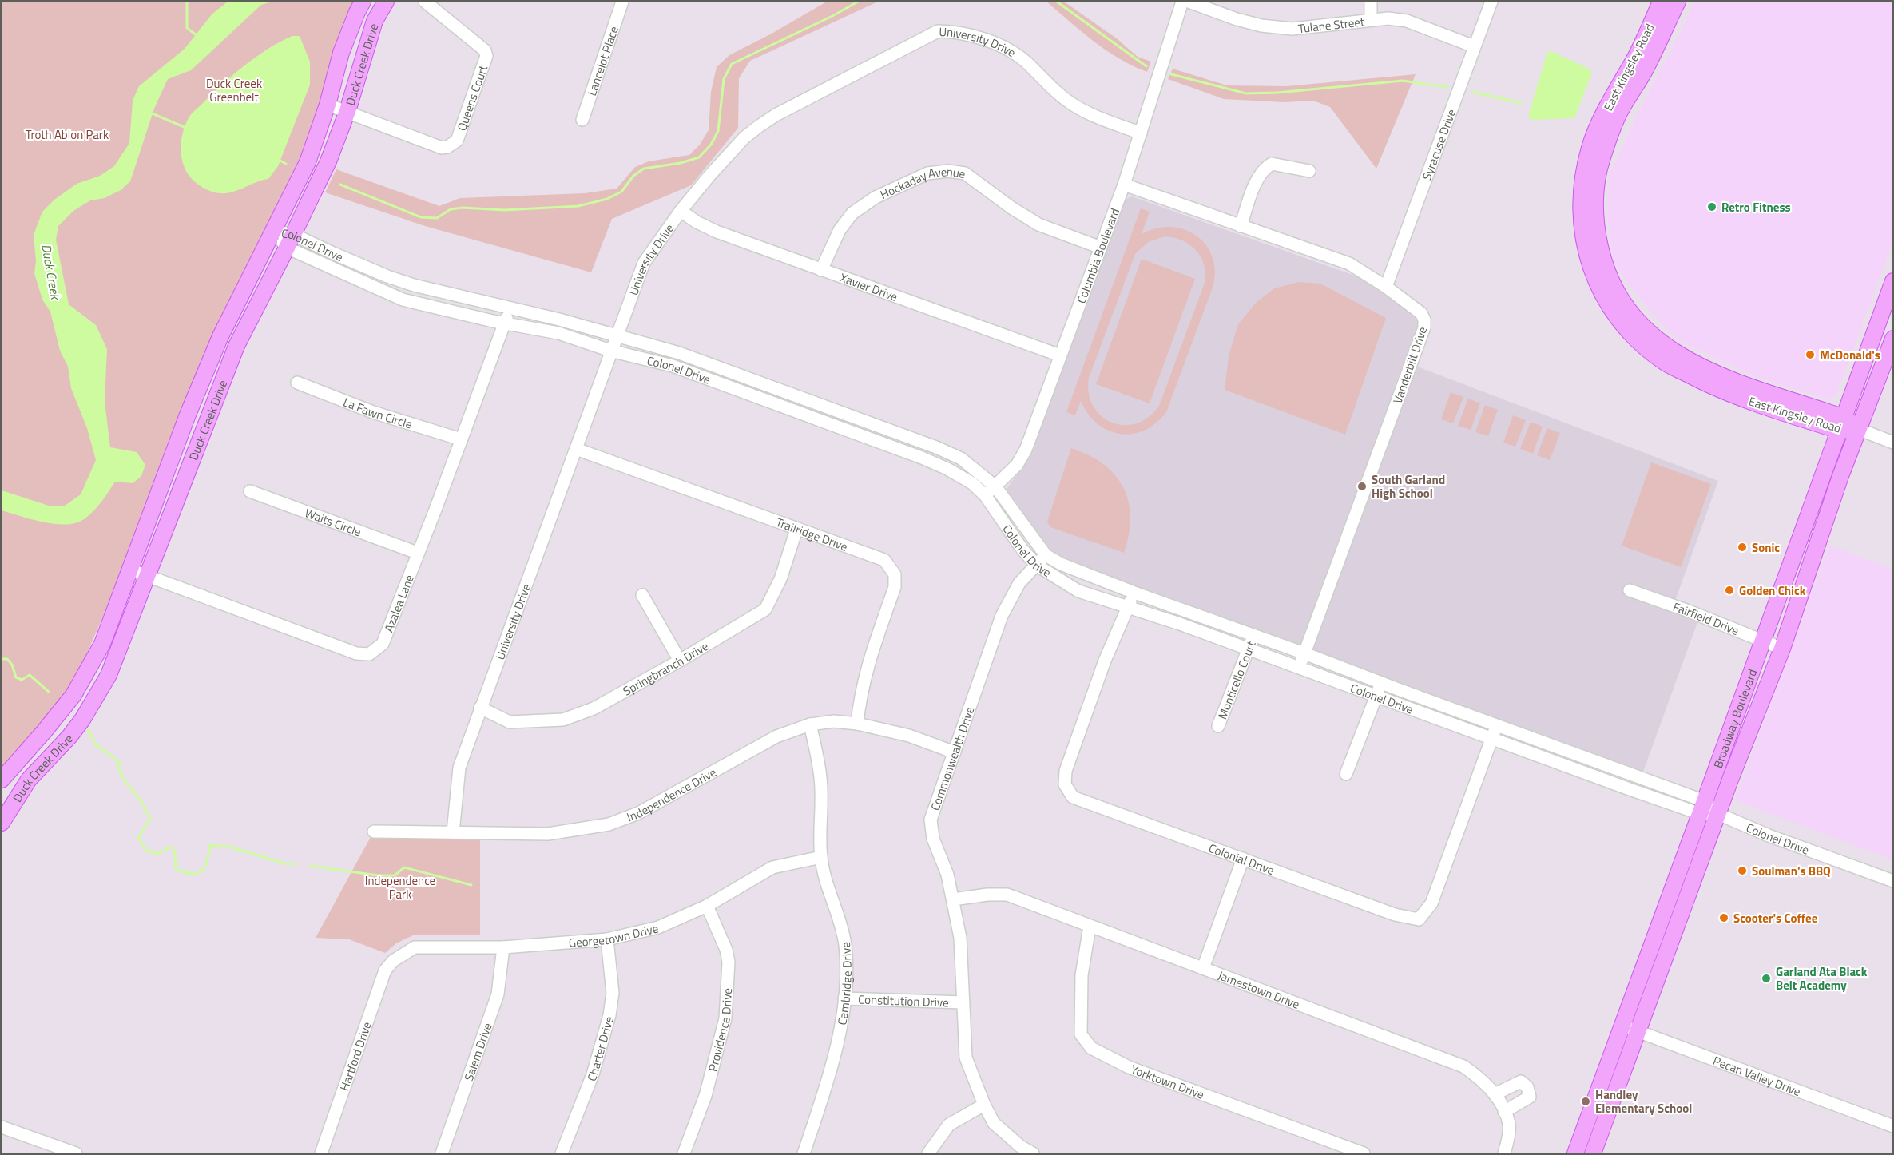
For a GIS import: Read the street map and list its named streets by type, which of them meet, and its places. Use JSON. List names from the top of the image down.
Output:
{
  "streets": {
    "main road": ["Duck Creek Drive", "East Kingsley Road", "Broadway Boulevard"],
    "street": [
      "Tulane Street",
      "University Drive",
      "Lancelot Place",
      "Queens Court",
      "Syracuse Drive",
      "Hockaday Avenue",
      "Colonel Drive",
      "Columbia Boulevard",
      "Xavier Drive",
      "Vanderbilt Drive",
      "La Fawn Circle",
      "Waits Circle",
      "Trailridge Drive",
      "Azalea Lane",
      "Fairfield Drive",
      "Springbranch Drive",
      "Monticello Court",
      "Commonwealth Drive",
      "Independence Drive",
      "Colonial Drive",
      "Georgetown Drive",
      "Cambridge Drive",
      "Jamestown Drive",
      "Constitution Drive",
      "Providence Drive",
      "Charter Drive",
      "Salem Drive",
      "Hartford Drive",
      "Pecan Valley Drive",
      "Yorktown Drive"
    ]
  },
  "crossings": [
    ["Tulane Street", "Syracuse Drive"],
    ["University Drive", "Colonel Drive"],
    ["University Drive", "Columbia Boulevard"],
    ["University Drive", "Xavier Drive"],
    ["University Drive", "Trailridge Drive"],
    ["University Drive", "Springbranch Drive"],
    ["University Drive", "Independence Drive"],
    ["Duck Creek Drive", "Queens Court"],
    ["Duck Creek Drive", "Colonel Drive"],
    ["Duck Creek Drive", "Azalea Lane"],
    ["East Kingsley Road", "Broadway Boulevard"],
    ["Syracuse Drive", "Vanderbilt Drive"],
    ["Hockaday Avenue", "Columbia Boulevard"],
    ["Hockaday Avenue", "Xavier Drive"],
    ["Colonel Drive", "Columbia Boulevard"],
    ["Colonel Drive", "Vanderbilt Drive"],
    ["Colonel Drive", "Azalea Lane"],
    ["Colonel Drive", "Monticello Court"],
    ["Colonel Drive", "Broadway Boulevard"],
    ["Colonel Drive", "Commonwealth Drive"],
    ["Colonel Drive", "Colonial Drive"],
    ["Columbia Boulevard", "Xavier Drive"],
    ["Columbia Boulevard", "Vanderbilt Drive"],
    ["La Fawn Circle", "Azalea Lane"],
    ["Waits Circle", "Azalea Lane"],
    ["Trailridge Drive", "Springbranch Drive"],
    ["Trailridge Drive", "Independence Drive"],
    ["Fairfield Drive", "Broadway Boulevard"],
    ["Broadway Boulevard", "Pecan Valley Drive"],
    ["Commonwealth Drive", "Independence Drive"],
    ["Commonwealth Drive", "Jamestown Drive"],
    ["Commonwealth Drive", "Constitution Drive"],
    ["Independence Drive", "Cambridge Drive"],
    ["Georgetown Drive", "Cambridge Drive"],
    ["Georgetown Drive", "Providence Drive"],
    ["Georgetown Drive", "Charter Drive"],
    ["Georgetown Drive", "Salem Drive"],
    ["Georgetown Drive", "Hartford Drive"],
    ["Cambridge Drive", "Constitution Drive"],
    ["Jamestown Drive", "Yorktown Drive"]
  ],
  "water": ["Duck Creek"],
  "parks": ["Duck Creek Greenbelt", "Troth Ablon Park", "Independence Park"],
  "places": [
    "Retro Fitness",
    "McDonald's",
    "South Garland High School",
    "Sonic",
    "Golden Chick",
    "Soulman's BBQ",
    "Scooter's Coffee",
    "Garland Ata Black Belt Academy",
    "Handley Elementary School"
  ]
}
